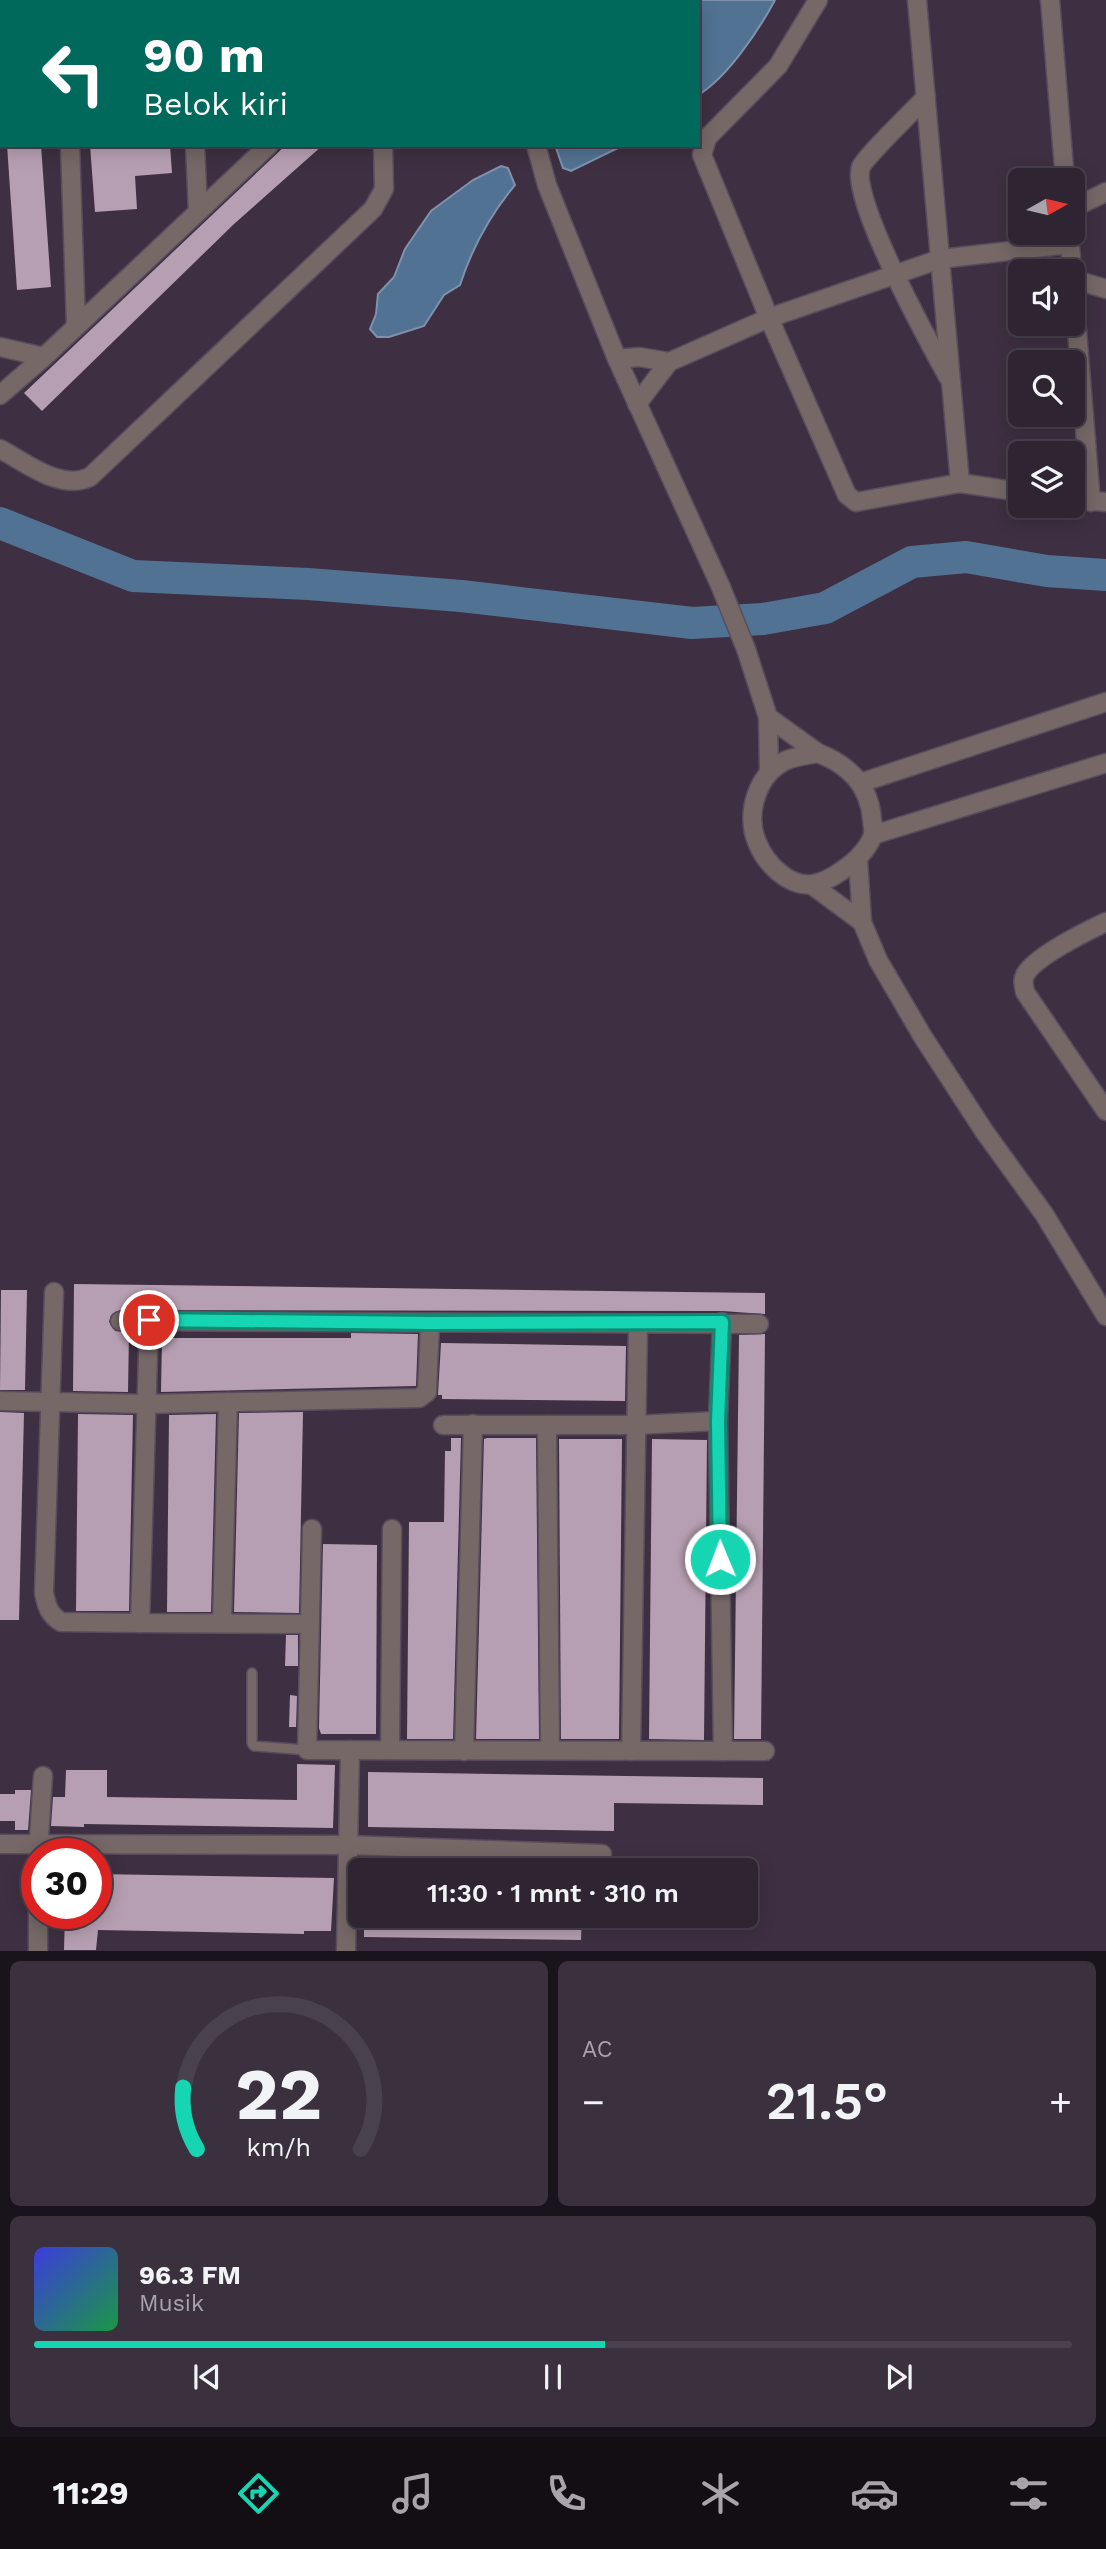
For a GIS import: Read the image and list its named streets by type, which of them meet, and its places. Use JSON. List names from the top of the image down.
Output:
{
  "north": "right",
  "page": {
    "turn": ["90 m", "Belok kiri"],
    "limit": "30",
    "trip": "11:30 · 1 mnt · 310 m",
    "tile": "AC",
    "heat": ["−", "21.5°", "+"],
    "song": ["96.3 FM", "Musik"],
    "tabs": "11:29",
    "gauge": ["22", "km/h"]
  }
}
